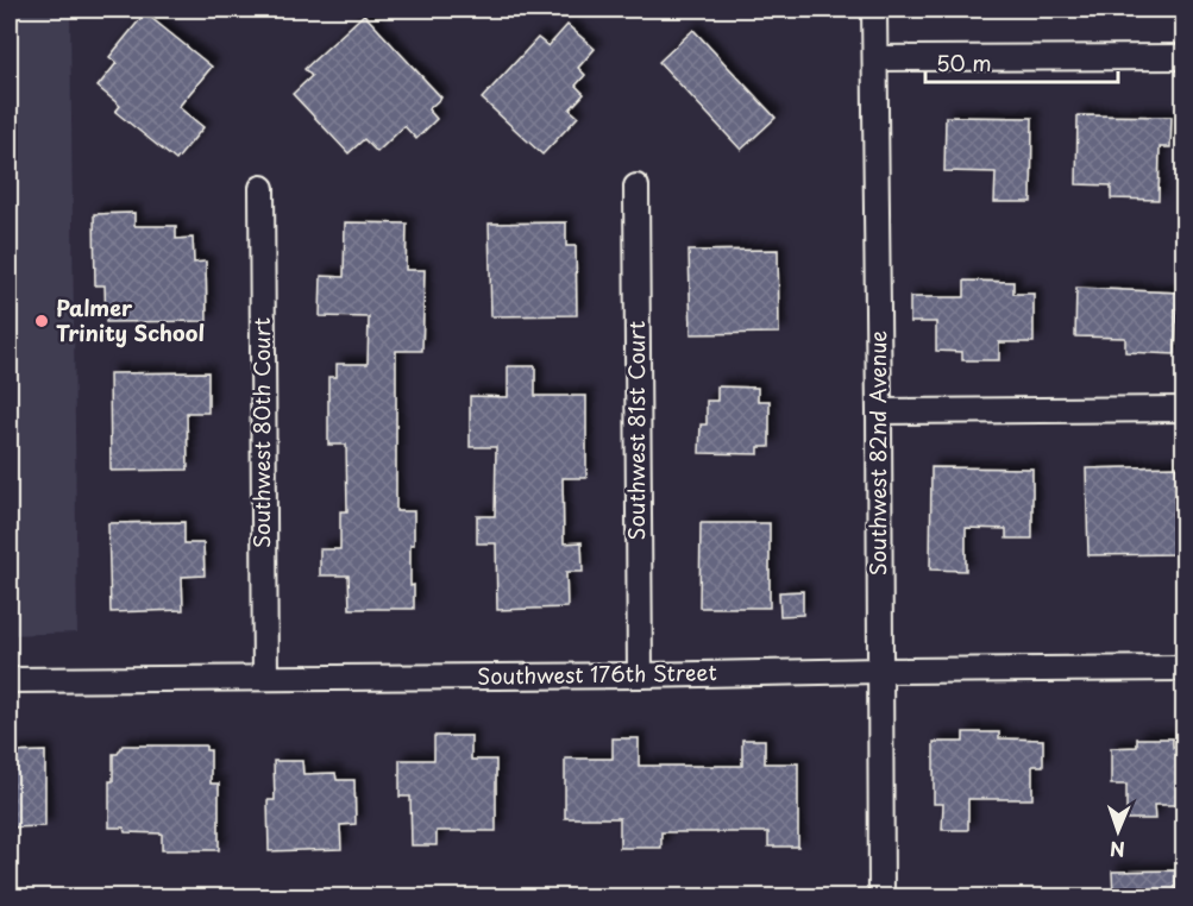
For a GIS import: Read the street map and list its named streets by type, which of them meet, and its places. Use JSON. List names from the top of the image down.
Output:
{
  "streets": {
    "street": [
      "Southwest 81st Court",
      "Southwest 80th Court",
      "Southwest 82nd Avenue",
      "Southwest 176th Street"
    ]
  },
  "crossings": [
    ["Southwest 81st Court", "Southwest 176th Street"],
    ["Southwest 80th Court", "Southwest 176th Street"],
    ["Southwest 82nd Avenue", "Southwest 176th Street"]
  ],
  "places": ["Palmer Trinity School"],
  "scale_bar": "50 m",
  "north": "bottom"
}
